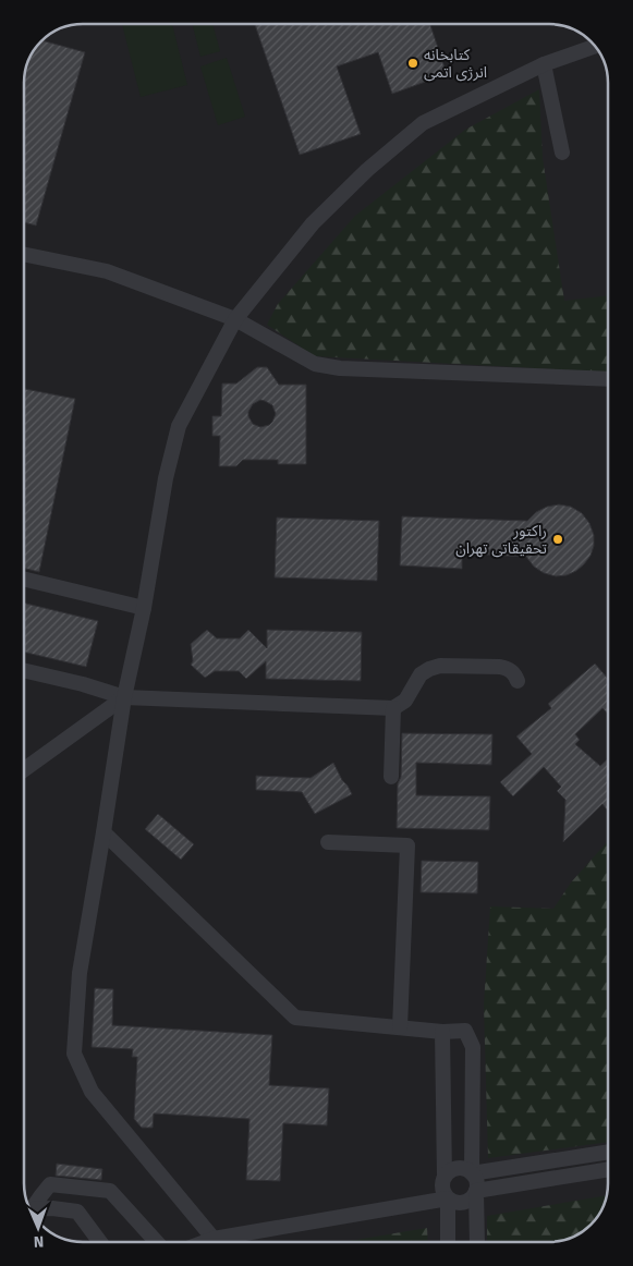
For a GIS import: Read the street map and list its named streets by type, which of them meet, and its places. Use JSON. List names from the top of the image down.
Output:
{
  "places": ["کتابخانه انرژی اتمی", "راکتور تحقیقاتی تهران"],
  "north": "bottom"
}
